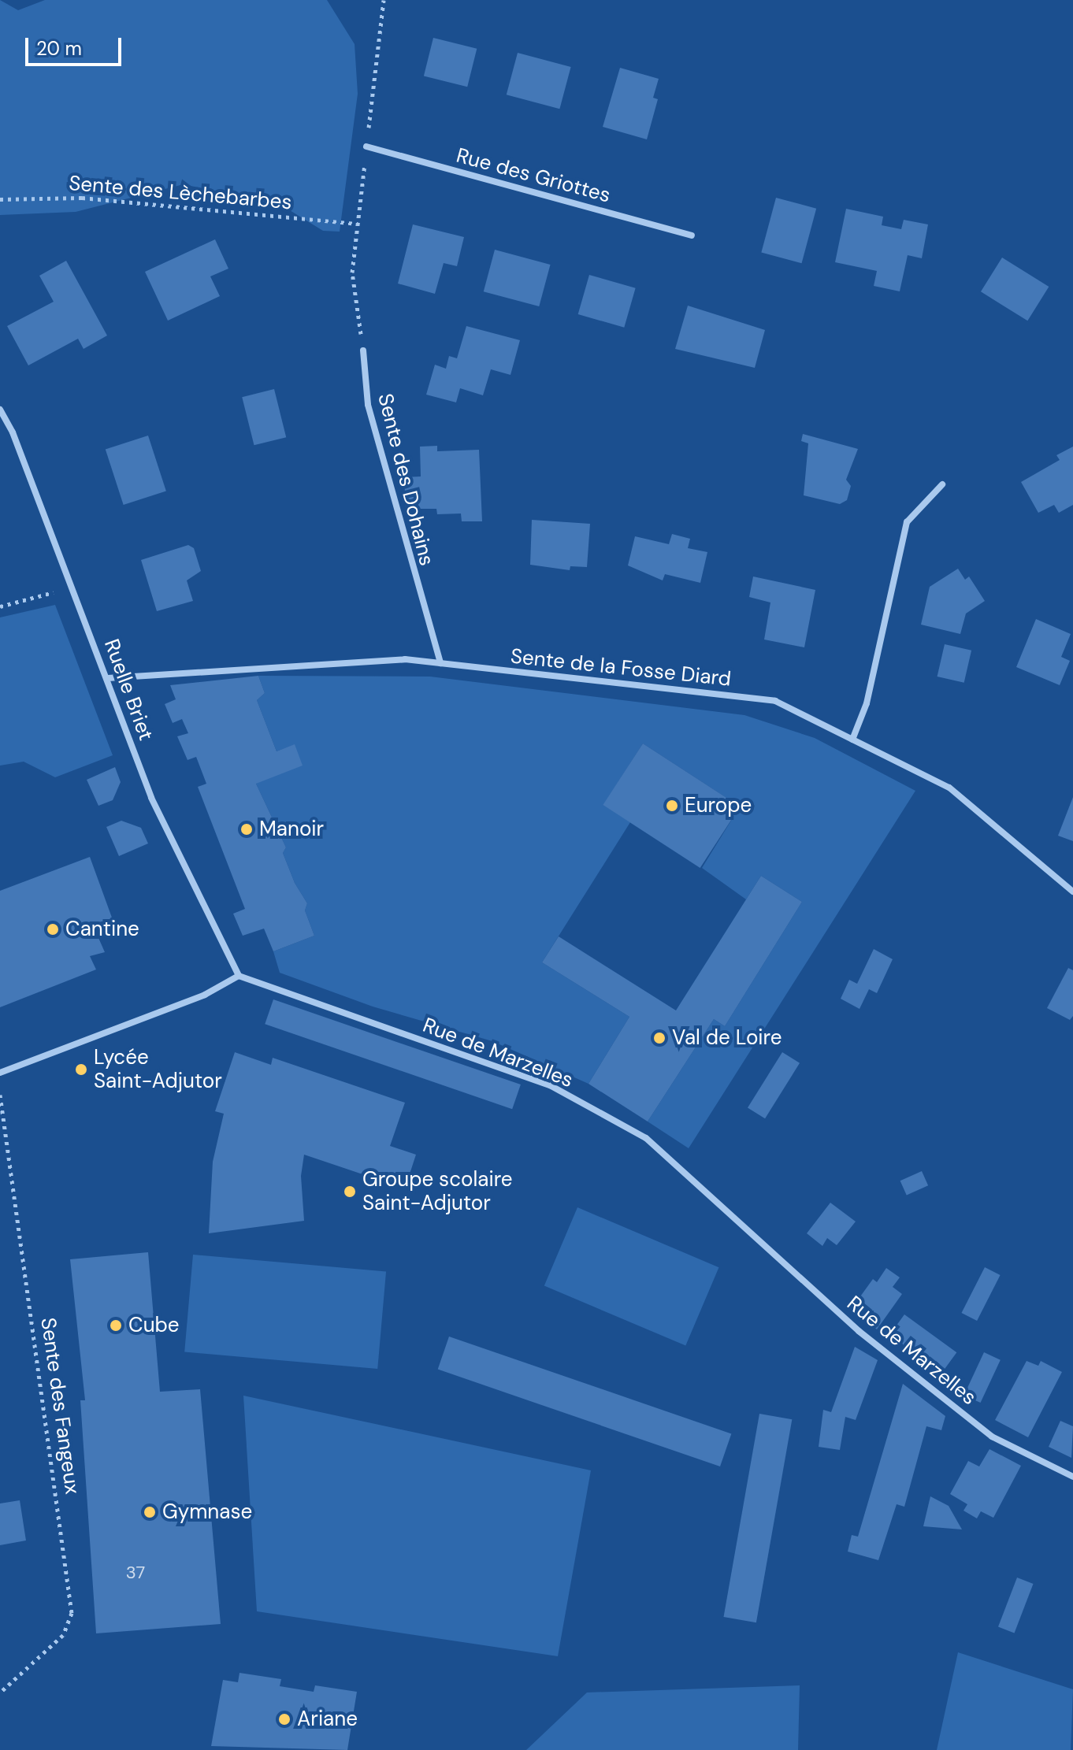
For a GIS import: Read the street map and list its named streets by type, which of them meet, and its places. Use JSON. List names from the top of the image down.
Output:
{
  "streets": {
    "street": [
      "Rue des Griottes",
      "Sente des Dohains",
      "Sente de la Fosse Diard",
      "Ruelle Briet",
      "Rue de Marzelles"
    ],
    "path": ["Sente des Lèchebarbes", "Sente des Fangeux"]
  },
  "crossings": [
    ["Sente des Dohains", "Sente de la Fosse Diard"],
    ["Sente de la Fosse Diard", "Ruelle Briet"],
    ["Ruelle Briet", "Rue de Marzelles"]
  ],
  "places": [
    "Europe",
    "Manoir",
    "Cantine",
    "Val de Loire",
    "Lycée Saint-Adjutor",
    "Groupe scolaire Saint-Adjutor",
    "Cube",
    "Gymnase",
    "Ariane"
  ],
  "house_numbers": ["37"],
  "scale_bar": "20 m"
}
